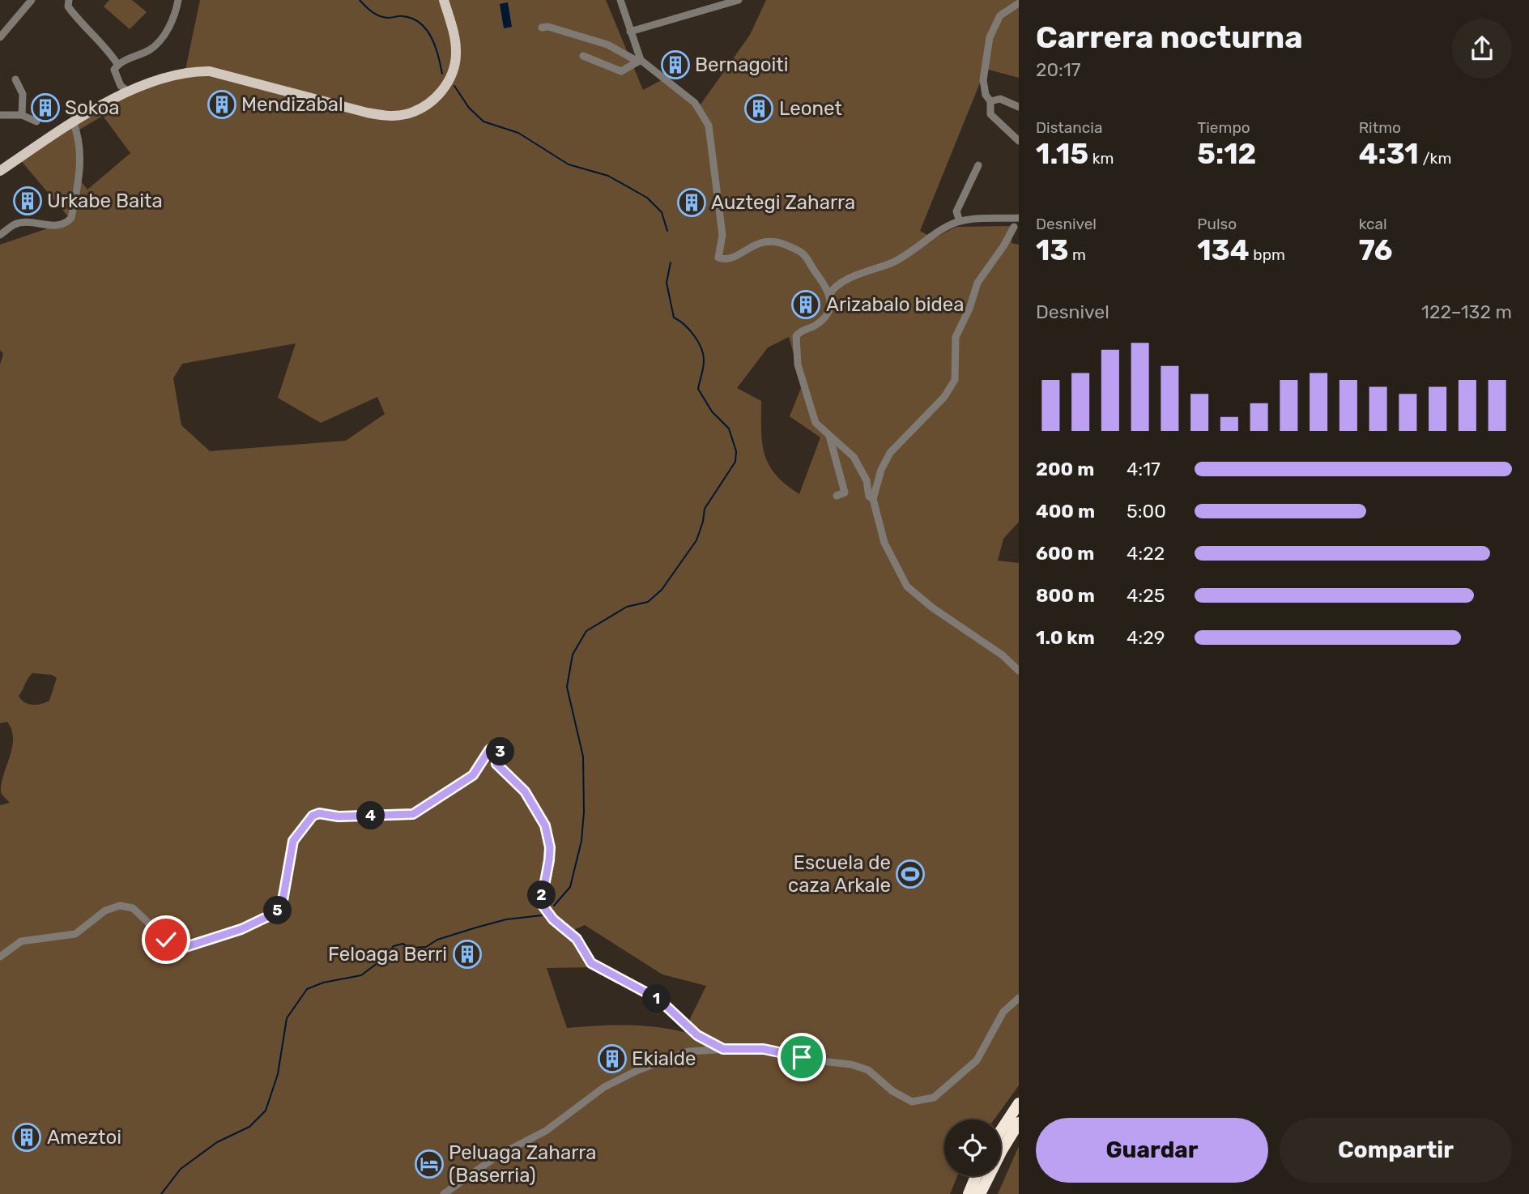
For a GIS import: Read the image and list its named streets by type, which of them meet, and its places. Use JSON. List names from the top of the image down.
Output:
{
  "places": {
    "building": [
      "Bernagoiti",
      "Mendizabal",
      "Sokoa",
      "Leonet",
      "Urkabe Baita",
      "Auztegi Zaharra",
      "Arizabalo bidea",
      "Feloaga Berri",
      "Ekialde",
      "Ameztoi"
    ],
    "sports": ["Escuela de caza Arkale"],
    "hotel": ["Peluaga Zaharra (Baserria)"]
  },
  "page": {
    "heading": ["Carrera nocturna", "20:17"],
    "stats": [
      ["Distancia", "1.15 km"],
      ["Tiempo", "5:12"],
      ["Ritmo", "4:31 /km"],
      ["Desnivel", "13 m"],
      ["Pulso", "134 bpm"],
      ["kcal", "76"]
    ],
    "chart": ["Desnivel", "122–132 m"],
    "list": [
      {
        "name": "200 m",
        "note": "4:17"
      },
      {
        "name": "400 m",
        "note": "5:00"
      },
      {
        "name": "600 m",
        "note": "4:22"
      },
      {
        "name": "800 m",
        "note": "4:25"
      },
      {
        "name": "1.0 km",
        "note": "4:29"
      }
    ],
    "pins": [
      "3",
      "4",
      "2",
      "5",
      "1"
    ],
    "buttons": ["Guardar", "Compartir"]
  }
}
